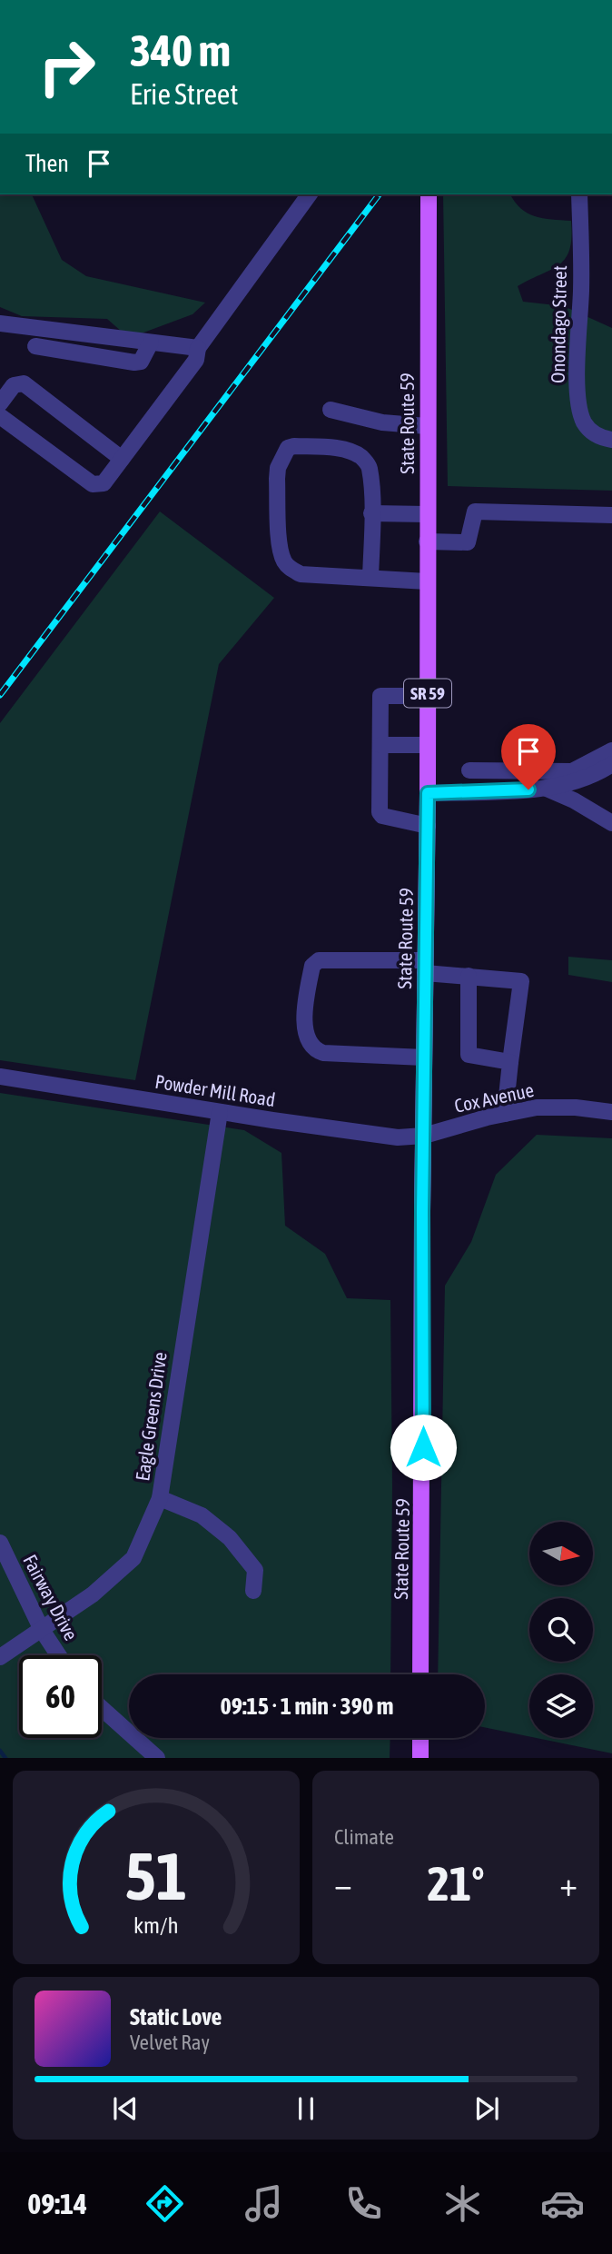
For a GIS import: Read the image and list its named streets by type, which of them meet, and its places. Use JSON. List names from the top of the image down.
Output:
{
  "streets": {
    "main road": ["State Route 59", "SR 59"],
    "street": [
      "Onondago Street",
      "Powder Mill Road",
      "Cox Avenue",
      "Eagle Greens Drive",
      "Fairway Drive"
    ]
  },
  "crossings": [
    ["State Route 59", "Powder Mill Road"],
    ["State Route 59", "Cox Avenue"],
    ["Powder Mill Road", "Cox Avenue"],
    ["Powder Mill Road", "Eagle Greens Drive"],
    ["Eagle Greens Drive", "Fairway Drive"]
  ],
  "north": "right",
  "page": {
    "turn": ["340 m", "Erie Street"],
    "then": "Then",
    "limit": "60",
    "trip": "09:15 · 1 min · 390 m",
    "tile": "Climate",
    "heat": ["−", "21°", "+"],
    "song": ["Static Love", "Velvet Ray"],
    "tabs": "09:14",
    "gauge": ["51", "km/h"]
  }
}
